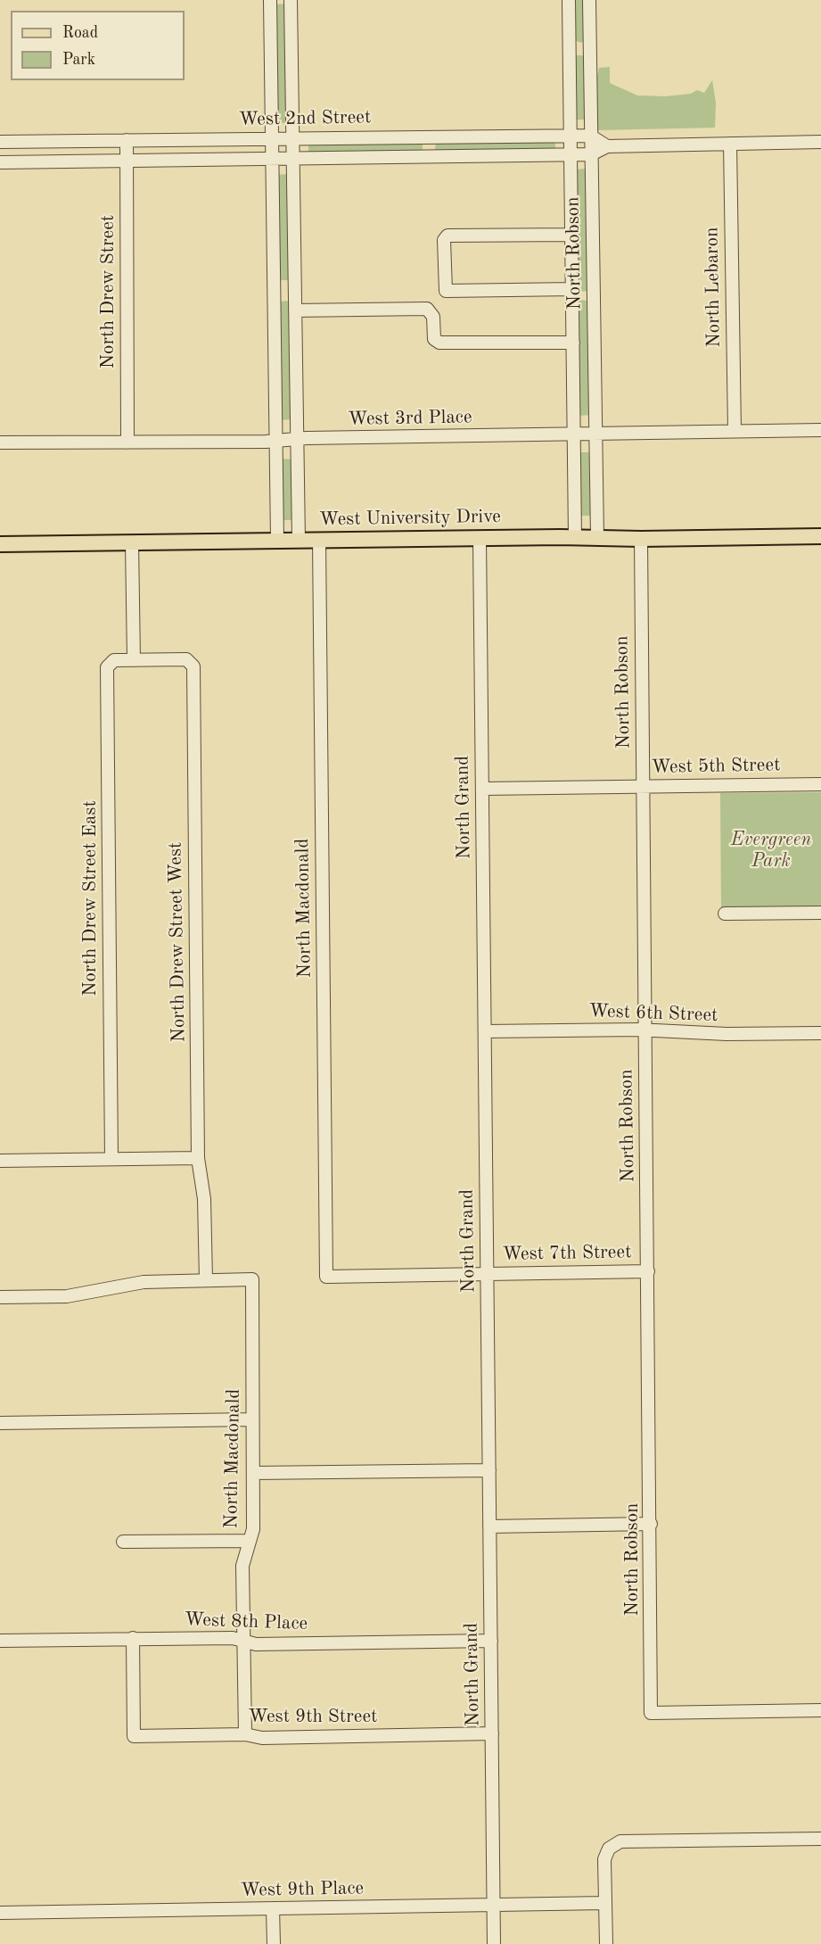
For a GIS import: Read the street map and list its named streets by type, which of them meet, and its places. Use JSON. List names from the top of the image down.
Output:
{
  "streets": {
    "main road": ["West University Drive"],
    "street": [
      "West 2nd Street",
      "North Robson",
      "North Lebaron",
      "North Drew Street",
      "West 3rd Place",
      "West 5th Street",
      "North Grand",
      "North Drew Street East",
      "North Macdonald",
      "North Drew Street West",
      "West 6th Street",
      "West 7th Street",
      "West 8th Place",
      "West 9th Street",
      "West 9th Place"
    ]
  },
  "crossings": [
    ["West 2nd Street", "North Robson"],
    ["West 2nd Street", "North Drew Street"],
    ["North Robson", "West 3rd Place"],
    ["North Robson", "West University Drive"],
    ["North Robson", "West 5th Street"],
    ["North Robson", "West 6th Street"],
    ["North Robson", "West 7th Street"],
    ["North Lebaron", "West 3rd Place"],
    ["North Drew Street", "West 3rd Place"],
    ["West University Drive", "North Grand"],
    ["West University Drive", "North Macdonald"],
    ["West 5th Street", "North Grand"],
    ["North Grand", "West 6th Street"],
    ["North Grand", "West 7th Street"],
    ["North Grand", "West 8th Place"],
    ["North Grand", "West 9th Street"],
    ["North Grand", "West 9th Place"],
    ["North Drew Street East", "North Drew Street West"],
    ["North Macdonald", "North Drew Street West"],
    ["North Macdonald", "West 7th Street"],
    ["North Macdonald", "West 8th Place"],
    ["North Macdonald", "West 9th Street"],
    ["West 8th Place", "West 9th Street"]
  ],
  "parks": ["Evergreen Park"],
  "legend": ["Road", "Park"]
}
